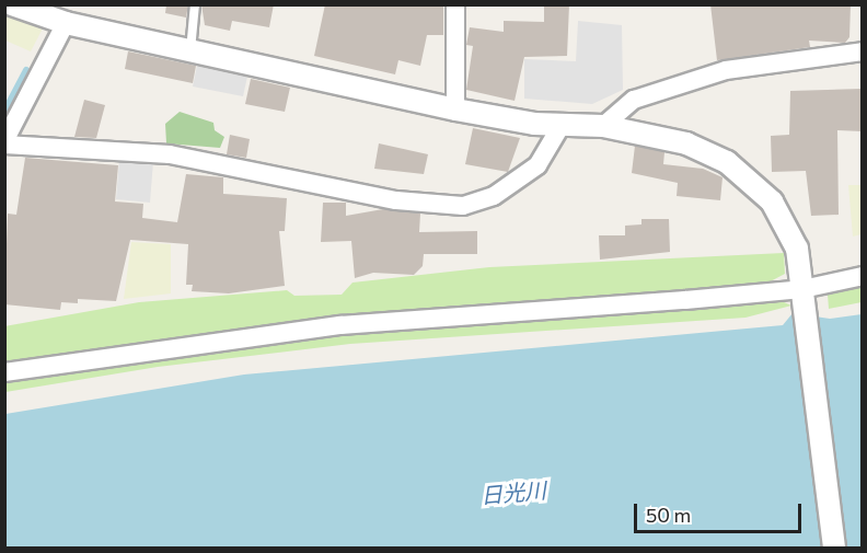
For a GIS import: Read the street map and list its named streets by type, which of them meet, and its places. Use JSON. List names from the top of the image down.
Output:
{
  "water": ["日光川"],
  "scale_bar": "50 m"
}
